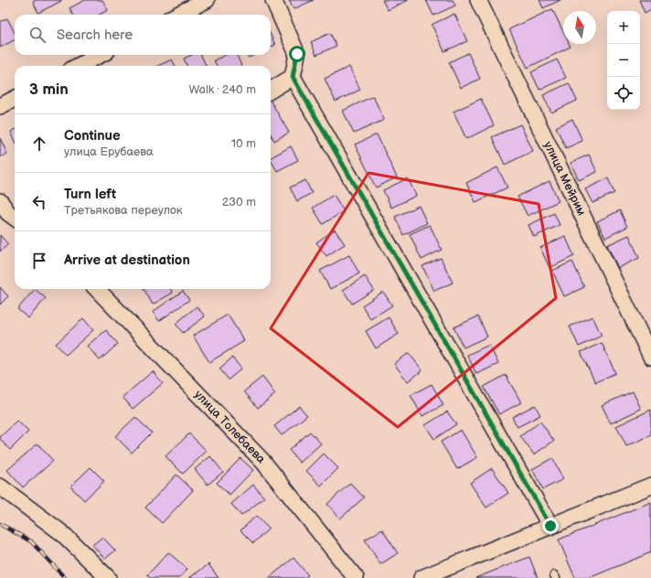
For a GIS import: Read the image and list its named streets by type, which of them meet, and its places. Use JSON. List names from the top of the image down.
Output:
{
  "streets": {
    "street": ["улица Мейрим", "улица Толебаева"]
  },
  "north": "top",
  "page": {
    "map_buttons": ["+", "−"],
    "search": "Search here",
    "heading": ["3 min", "Walk · 240 m"],
    "list": [
      ["Continue", "улица Ерубаева", "10 m"],
      ["Turn left", "Третьякова переулок", "230 m"],
      "Arrive at destination"
    ]
  }
}
